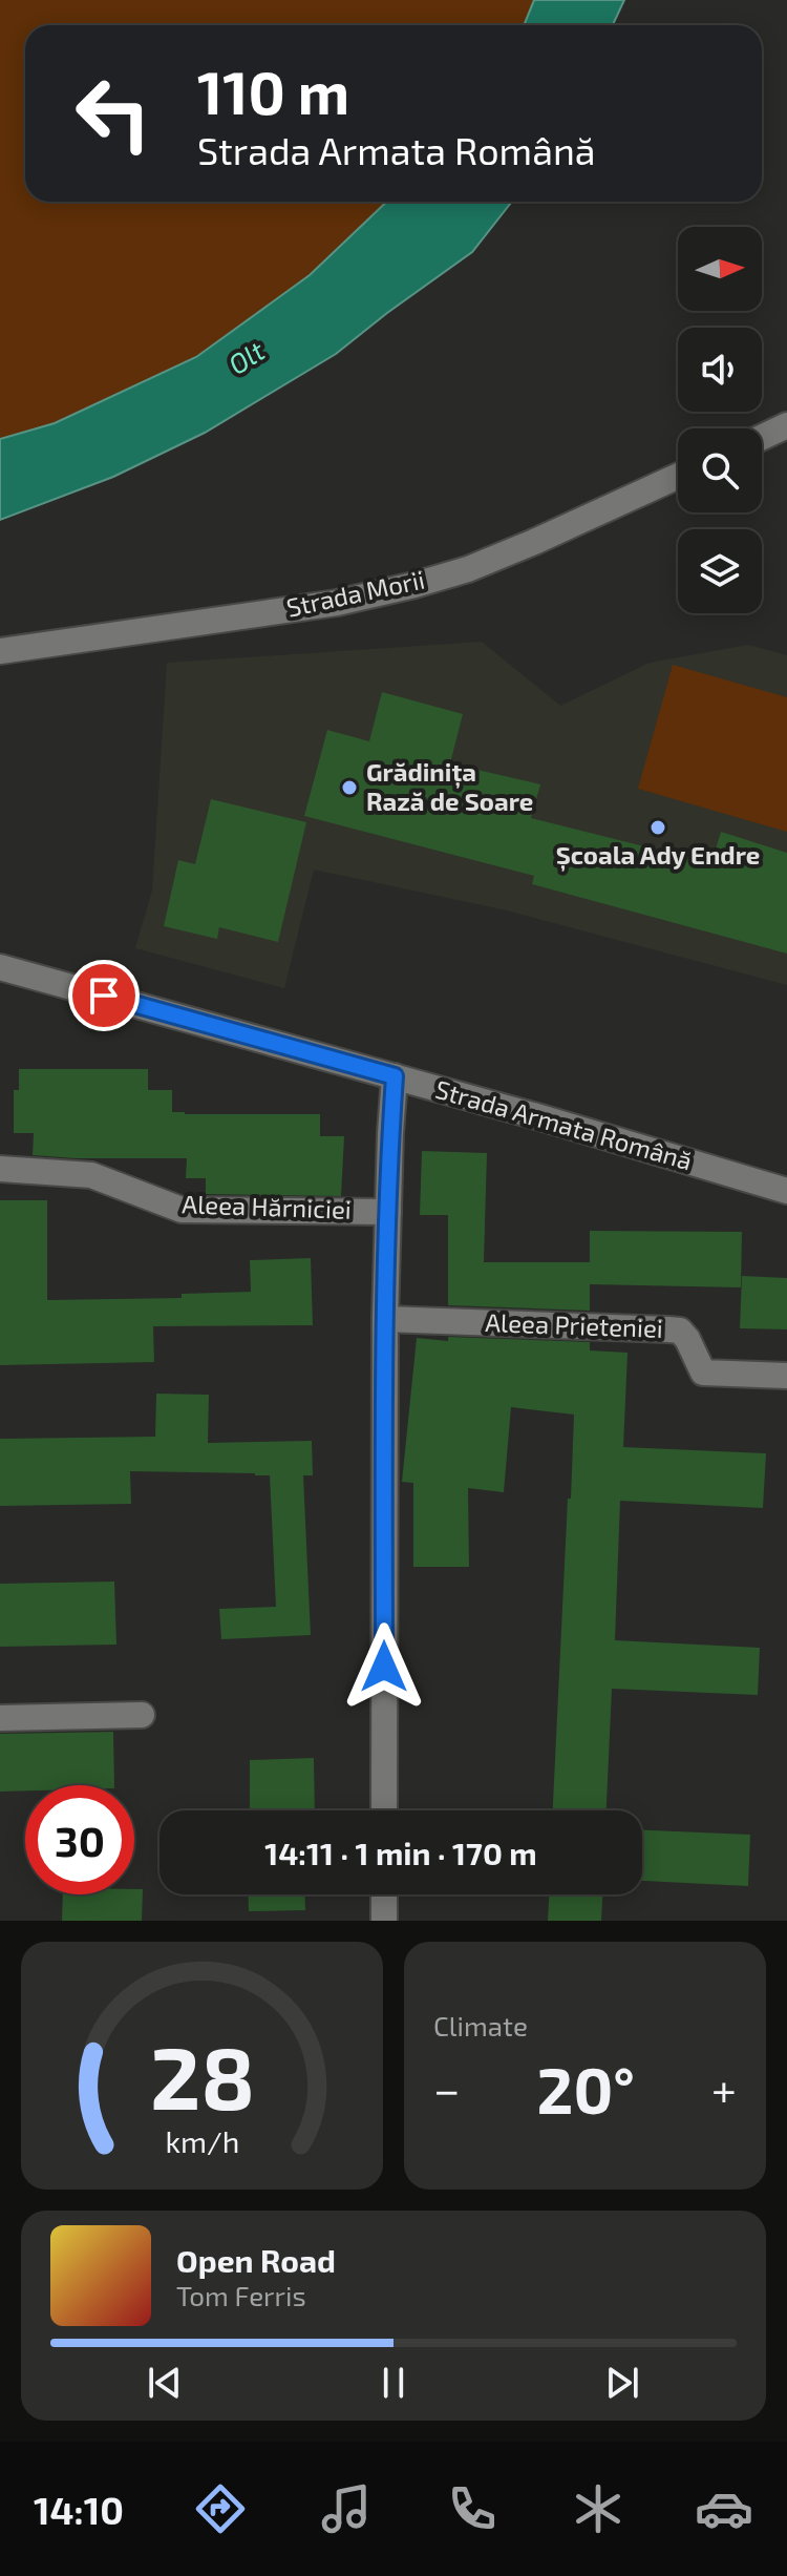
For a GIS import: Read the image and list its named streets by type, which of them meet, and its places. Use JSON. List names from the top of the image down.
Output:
{
  "streets": {
    "street": [
      "Strada Morii",
      "Strada Armata Română",
      "Aleea Hărniciei",
      "Aleea Prieteniei"
    ]
  },
  "water": ["Olt"],
  "places": ["Grădinița Rază de Soare", "Școala Ady Endre"],
  "north": "right",
  "page": {
    "turn": ["110 m", "Strada Armata Română"],
    "limit": "30",
    "trip": "14:11 · 1 min · 170 m",
    "tile": "Climate",
    "heat": ["−", "20°", "+"],
    "song": ["Open Road", "Tom Ferris"],
    "tabs": "14:10",
    "gauge": ["28", "km/h"]
  }
}
